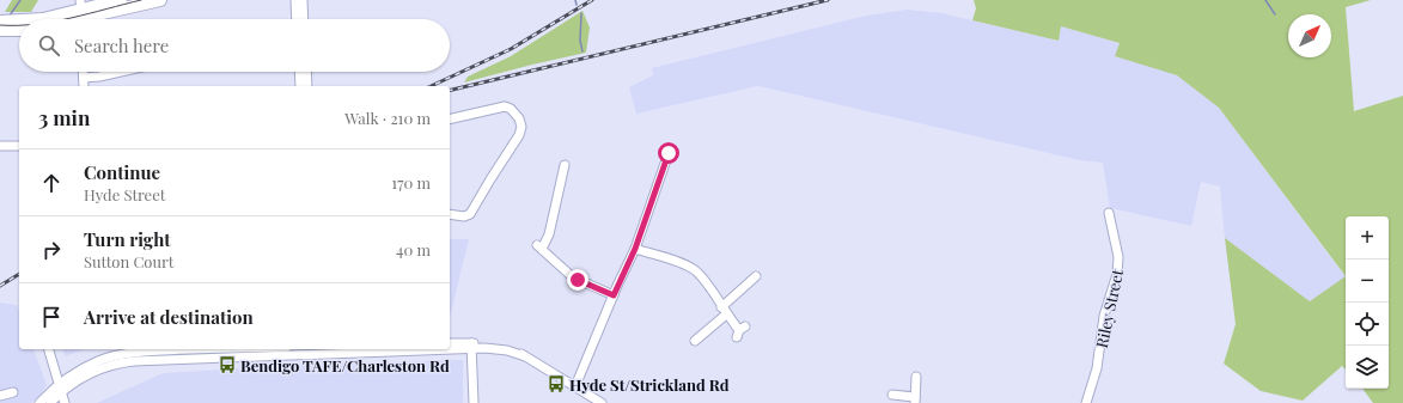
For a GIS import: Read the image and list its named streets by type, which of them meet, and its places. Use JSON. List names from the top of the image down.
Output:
{
  "streets": {
    "street": ["Riley Street"]
  },
  "places": {
    "bus stop": ["Bendigo TAFE/Charleston Rd", "Hyde St/Strickland Rd"]
  },
  "north": "top right",
  "page": {
    "search": "Search here",
    "heading": ["3 min", "Walk · 210 m"],
    "list": [
      ["Continue", "Hyde Street", "170 m"],
      ["Turn right", "Sutton Court", "40 m"],
      "Arrive at destination"
    ],
    "map_buttons": ["+", "−"]
  }
}
